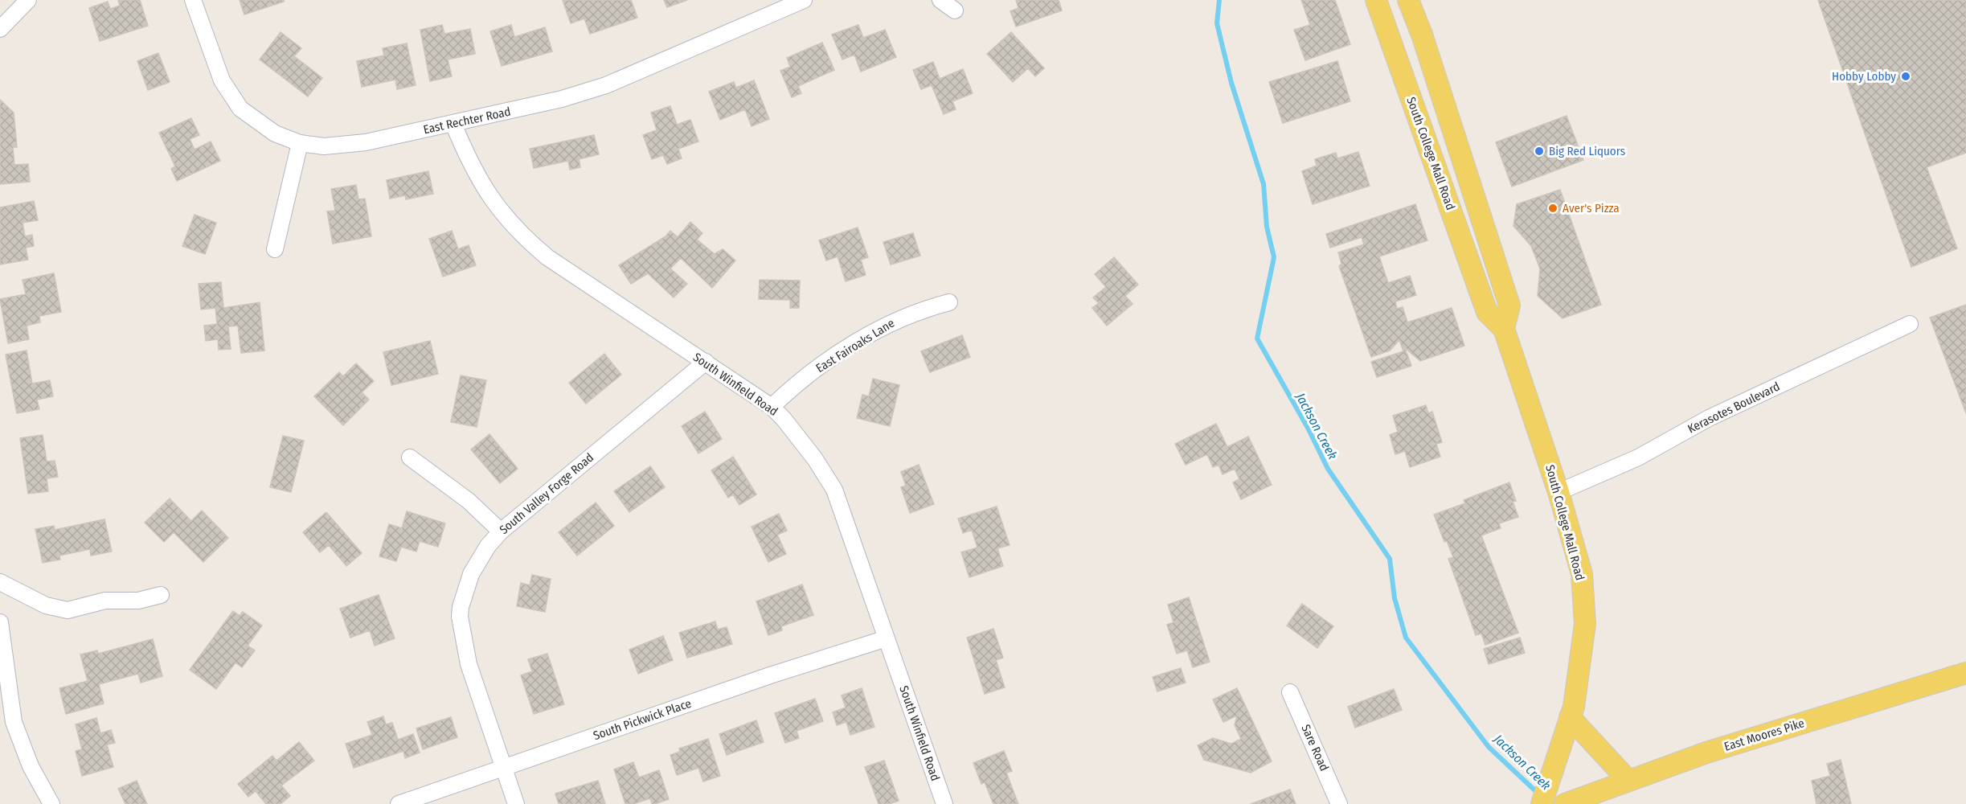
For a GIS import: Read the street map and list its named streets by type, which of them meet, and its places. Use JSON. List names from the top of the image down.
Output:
{
  "streets": {
    "main road": ["South College Mall Road", "East Moores Pike"],
    "street": [
      "East Rechter Road",
      "East Fairoaks Lane",
      "South Winfield Road",
      "Kerasotes Boulevard",
      "South Valley Forge Road",
      "South Pickwick Place",
      "Sare Road"
    ]
  },
  "crossings": [
    ["East Rechter Road", "South Winfield Road"],
    ["South College Mall Road", "Kerasotes Boulevard"],
    ["East Fairoaks Lane", "South Winfield Road"],
    ["South Winfield Road", "South Valley Forge Road"],
    ["South Winfield Road", "South Pickwick Place"],
    ["South Valley Forge Road", "South Pickwick Place"]
  ],
  "water": ["Jackson Creek"],
  "places": ["Hobby Lobby", "Big Red Liquors", "Aver's Pizza"]
}
